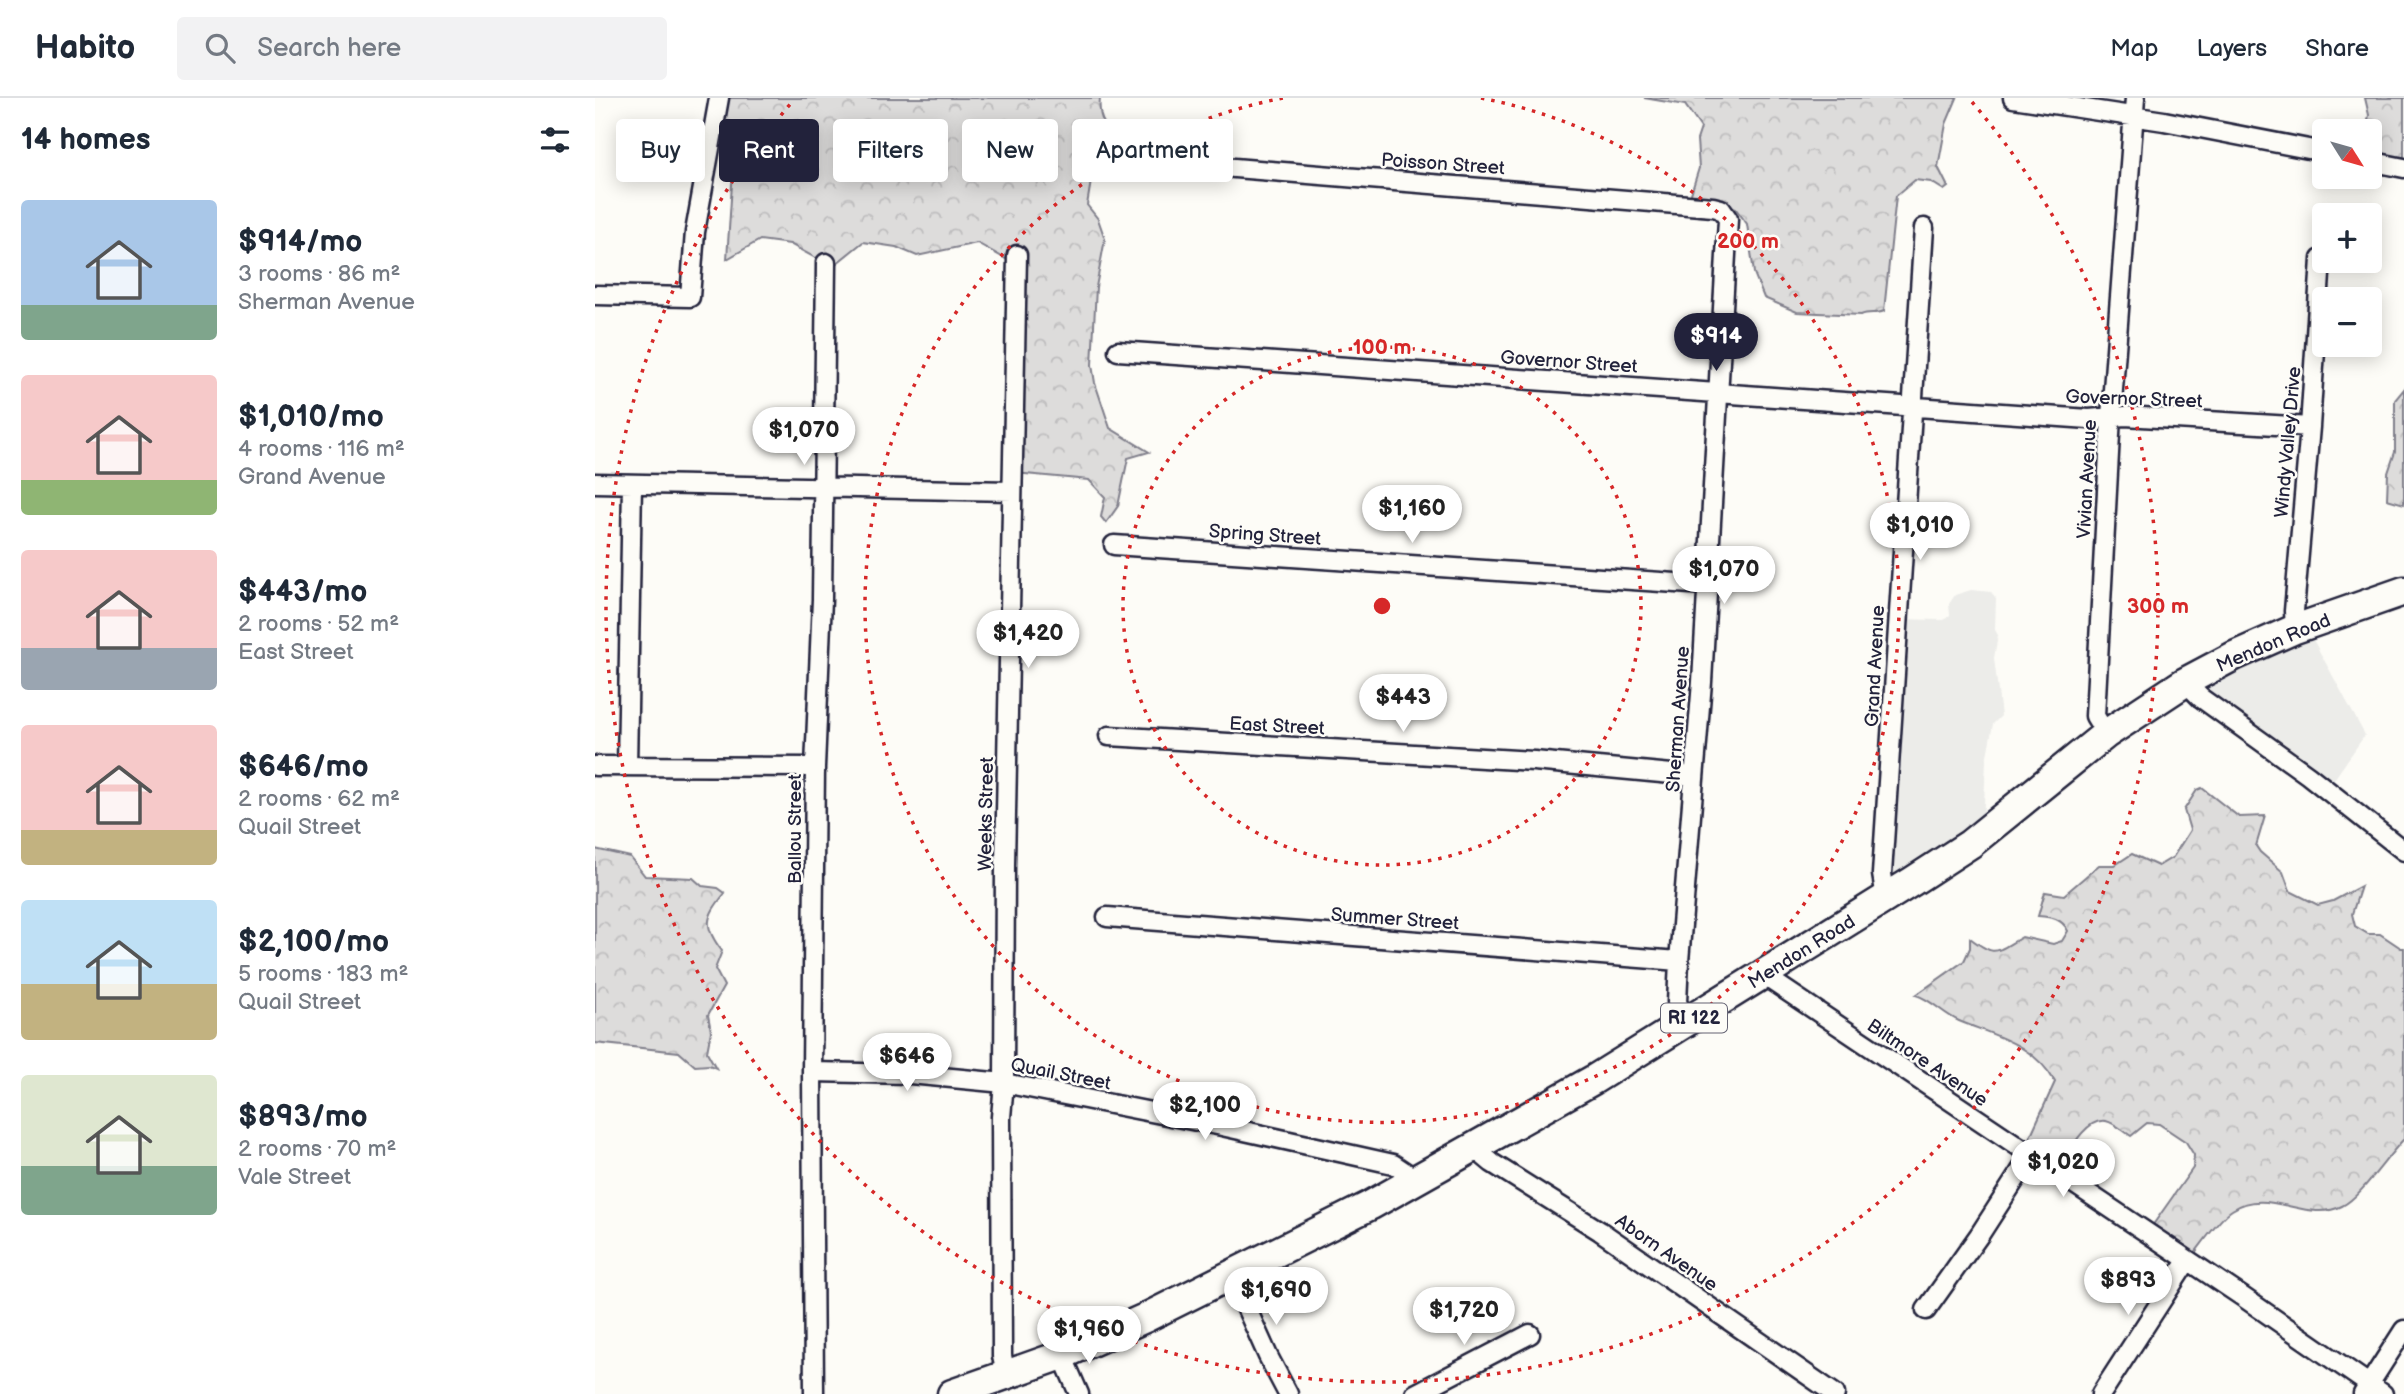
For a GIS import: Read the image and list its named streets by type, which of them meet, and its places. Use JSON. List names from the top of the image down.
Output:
{
  "streets": {
    "main road": ["Mendon Road", "RI 122"],
    "street": [
      "Poisson Street",
      "Governor Street",
      "Windy Valley Drive",
      "Vivian Avenue",
      "Spring Street",
      "Grand Avenue",
      "Sherman Avenue",
      "East Street",
      "Weeks Street",
      "Ballou Street",
      "Summer Street",
      "Biltmore Avenue",
      "Quail Street",
      "Aborn Avenue"
    ]
  },
  "crossings": [
    ["Poisson Street", "Sherman Avenue"],
    ["Governor Street", "Windy Valley Drive"],
    ["Governor Street", "Vivian Avenue"],
    ["Governor Street", "Grand Avenue"],
    ["Governor Street", "Sherman Avenue"],
    ["Windy Valley Drive", "Mendon Road"],
    ["Vivian Avenue", "Mendon Road"],
    ["Spring Street", "Sherman Avenue"],
    ["Mendon Road", "Grand Avenue"],
    ["Mendon Road", "Sherman Avenue"],
    ["Mendon Road", "Weeks Street"],
    ["Mendon Road", "Biltmore Avenue"],
    ["Mendon Road", "Quail Street"],
    ["Mendon Road", "Aborn Avenue"],
    ["Sherman Avenue", "East Street"],
    ["Sherman Avenue", "Summer Street"],
    ["Weeks Street", "Quail Street"],
    ["Ballou Street", "Quail Street"]
  ],
  "north": "bottom right",
  "page": {
    "header": "Habito",
    "search": "Search here",
    "nav": ["Map", "Layers", "Share"],
    "heading": "14 homes",
    "map_buttons": ["+", "−"],
    "chip": [
      "Buy",
      "Rent",
      "Filters",
      "New",
      "Apartment"
    ],
    "list": [
      {
        "name": "$914/mo",
        "note": "3 rooms · 86 m² · Sherman Avenue"
      },
      {
        "name": "$1,010/mo",
        "note": "4 rooms · 116 m² · Grand Avenue"
      },
      {
        "name": "$443/mo",
        "note": "2 rooms · 52 m² · East Street"
      },
      {
        "name": "$646/mo",
        "note": "2 rooms · 62 m² · Quail Street"
      },
      {
        "name": "$2,100/mo",
        "note": "5 rooms · 183 m² · Quail Street"
      },
      {
        "name": "$893/mo",
        "note": "2 rooms · 70 m² · Vale Street"
      }
    ],
    "price": [
      "$914",
      "$1,070",
      "$1,160",
      "$1,010",
      "$1,070",
      "$1,420",
      "$443",
      "$646",
      "$2,100",
      "$1,020",
      "$893",
      "$1,690",
      "$1,720",
      "$1,960"
    ]
  },
  "rings": ["200 m", "100 m", "300 m"]
}
